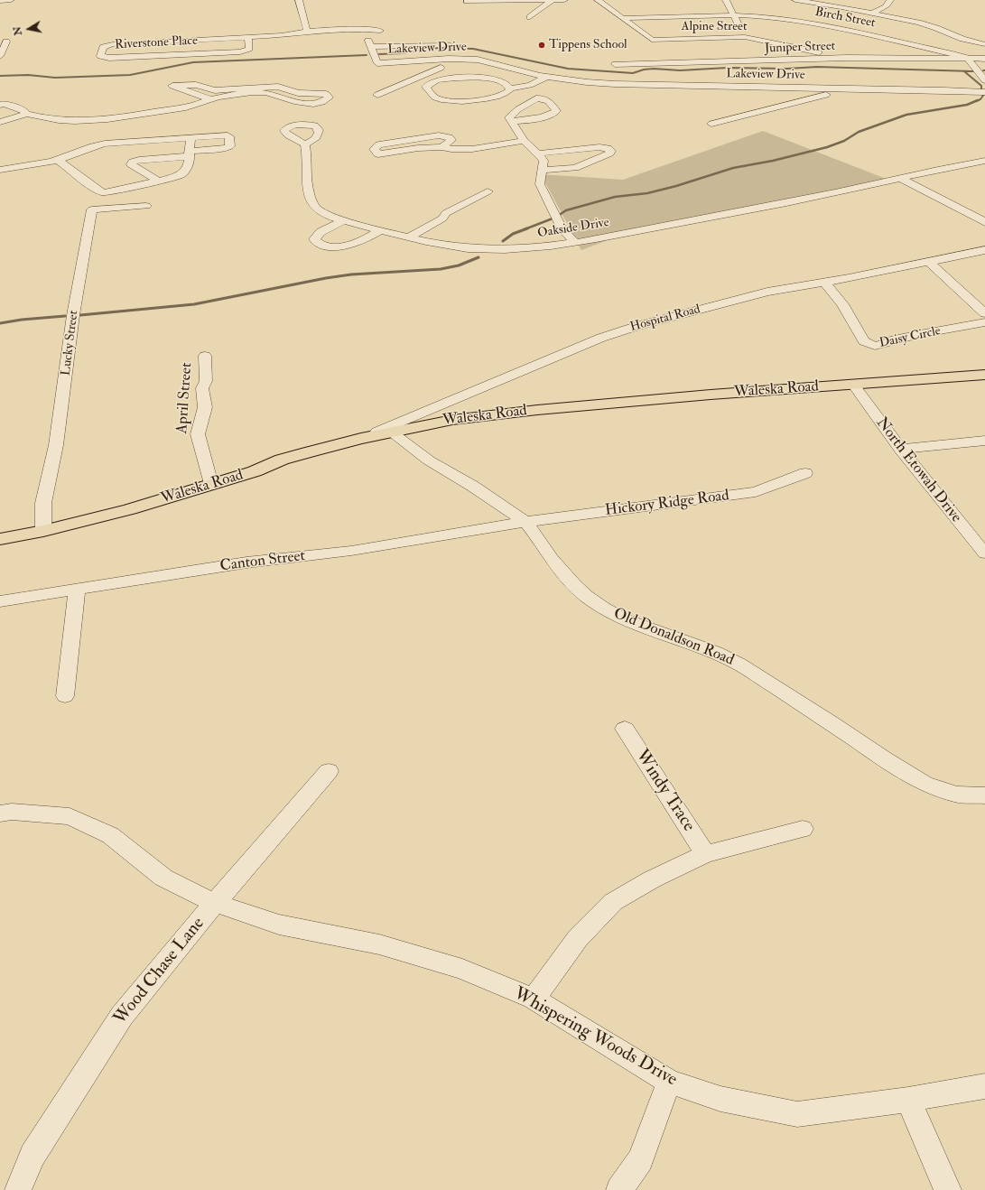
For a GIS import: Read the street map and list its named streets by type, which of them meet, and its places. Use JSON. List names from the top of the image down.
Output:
{
  "streets": {
    "main road": ["Waleska Road"],
    "street": [
      "Birch Street",
      "Alpine Street",
      "Riverstone Place",
      "Juniper Street",
      "Lakeview Drive",
      "Oakside Drive",
      "Hospital Road",
      "Daisy Circle",
      "Lucky Street",
      "April Street",
      "North Etowah Drive",
      "Hickory Ridge Road",
      "Canton Street",
      "Old Donaldson Road",
      "Windy Trace",
      "Wood Chase Lane",
      "Whispering Woods Drive"
    ]
  },
  "crossings": [
    ["Birch Street", "Alpine Street"],
    ["Birch Street", "Juniper Street"],
    ["Alpine Street", "Juniper Street"],
    ["Hospital Road", "Daisy Circle"],
    ["Hospital Road", "Waleska Road"],
    ["Lucky Street", "Waleska Road"],
    ["Waleska Road", "April Street"],
    ["Waleska Road", "North Etowah Drive"],
    ["Waleska Road", "Old Donaldson Road"],
    ["Hickory Ridge Road", "Canton Street"],
    ["Hickory Ridge Road", "Old Donaldson Road"],
    ["Canton Street", "Old Donaldson Road"],
    ["Wood Chase Lane", "Whispering Woods Drive"]
  ],
  "places": ["Tippens School"],
  "north": "left"
}
